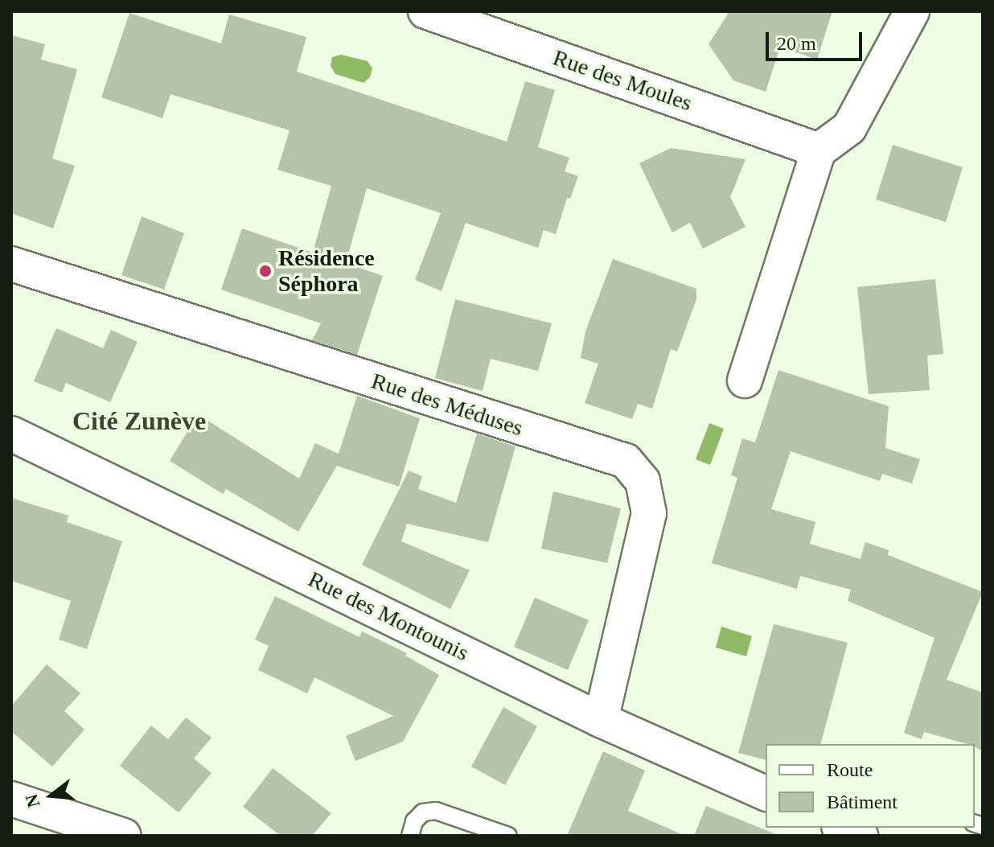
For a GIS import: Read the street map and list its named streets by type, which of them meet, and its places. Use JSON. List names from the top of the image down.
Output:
{
  "streets": {
    "street": ["Rue des Moules", "Rue des Méduses", "Rue des Montounis"]
  },
  "crossings": [
    ["Rue des Méduses", "Rue des Montounis"]
  ],
  "districts": ["Cité Zunève"],
  "places": ["Résidence Séphora"],
  "legend": ["Route", "Bâtiment"],
  "scale_bar": "20 m",
  "north": "left"
}
